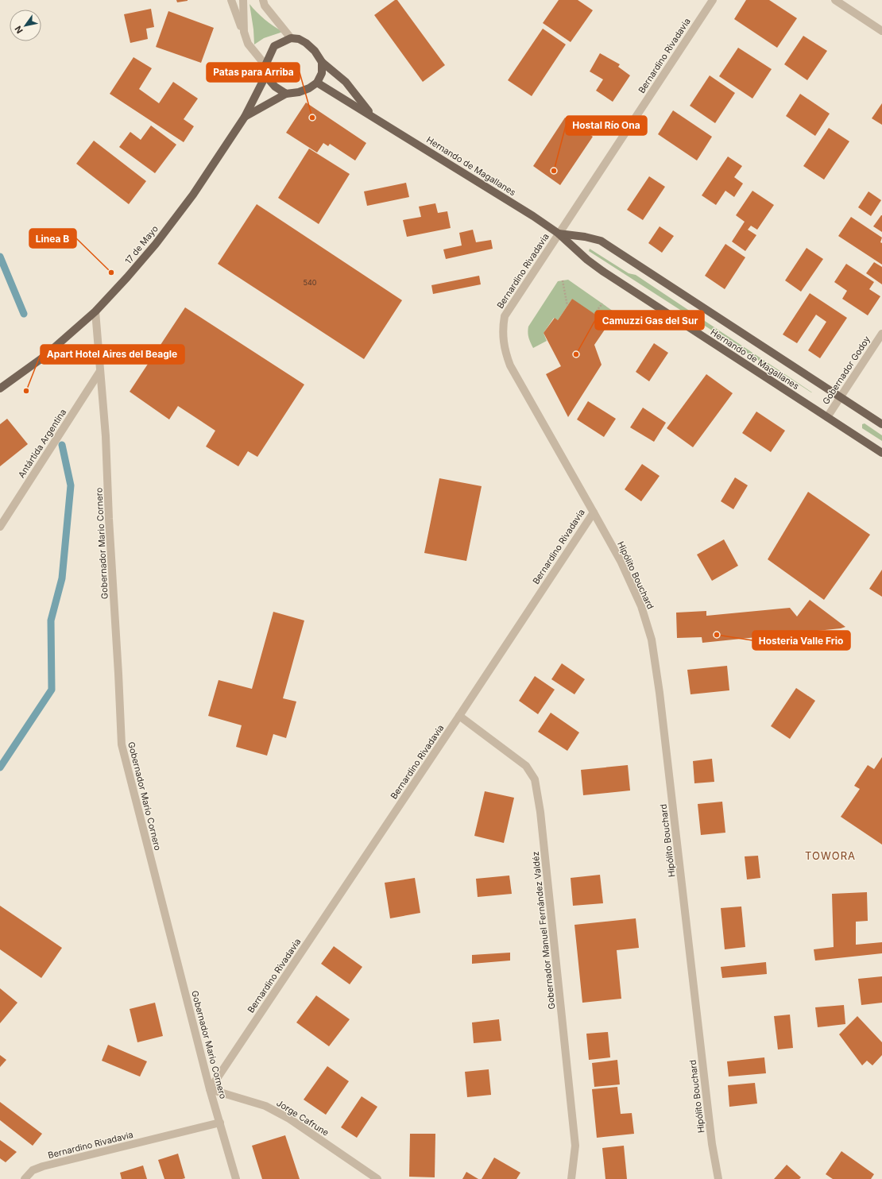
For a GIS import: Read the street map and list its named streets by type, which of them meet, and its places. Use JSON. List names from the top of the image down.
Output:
{
  "streets": {
    "main road": ["Hernando de Magallanes", "17 de Mayo"],
    "street": [
      "Bernardino Rivadavia",
      "Gobernador Godoy",
      "Antártida Argentina",
      "Gobernador Mario Cornero",
      "Hipólito Bouchard",
      "Gobernador Manuel Fernández Valdéz",
      "Jorge Cafrune"
    ]
  },
  "crossings": [
    ["Bernardino Rivadavia", "Hernando de Magallanes"],
    ["Bernardino Rivadavia", "Gobernador Mario Cornero"],
    ["Bernardino Rivadavia", "Hipólito Bouchard"],
    ["Bernardino Rivadavia", "Gobernador Manuel Fernández Valdéz"],
    ["Bernardino Rivadavia", "Jorge Cafrune"],
    ["Hernando de Magallanes", "17 de Mayo"],
    ["Hernando de Magallanes", "Gobernador Godoy"],
    ["17 de Mayo", "Gobernador Mario Cornero"],
    ["Antártida Argentina", "Gobernador Mario Cornero"],
    ["Gobernador Mario Cornero", "Jorge Cafrune"]
  ],
  "districts": ["TOWORA"],
  "places": [
    "Patas para Arriba",
    "Hostal Río Ona",
    "Linea B",
    "Camuzzi Gas del Sur",
    "Apart Hotel Aires del Beagle",
    "Hosteria Valle Frio"
  ],
  "house_numbers": ["540"],
  "north": "bottom left"
}
